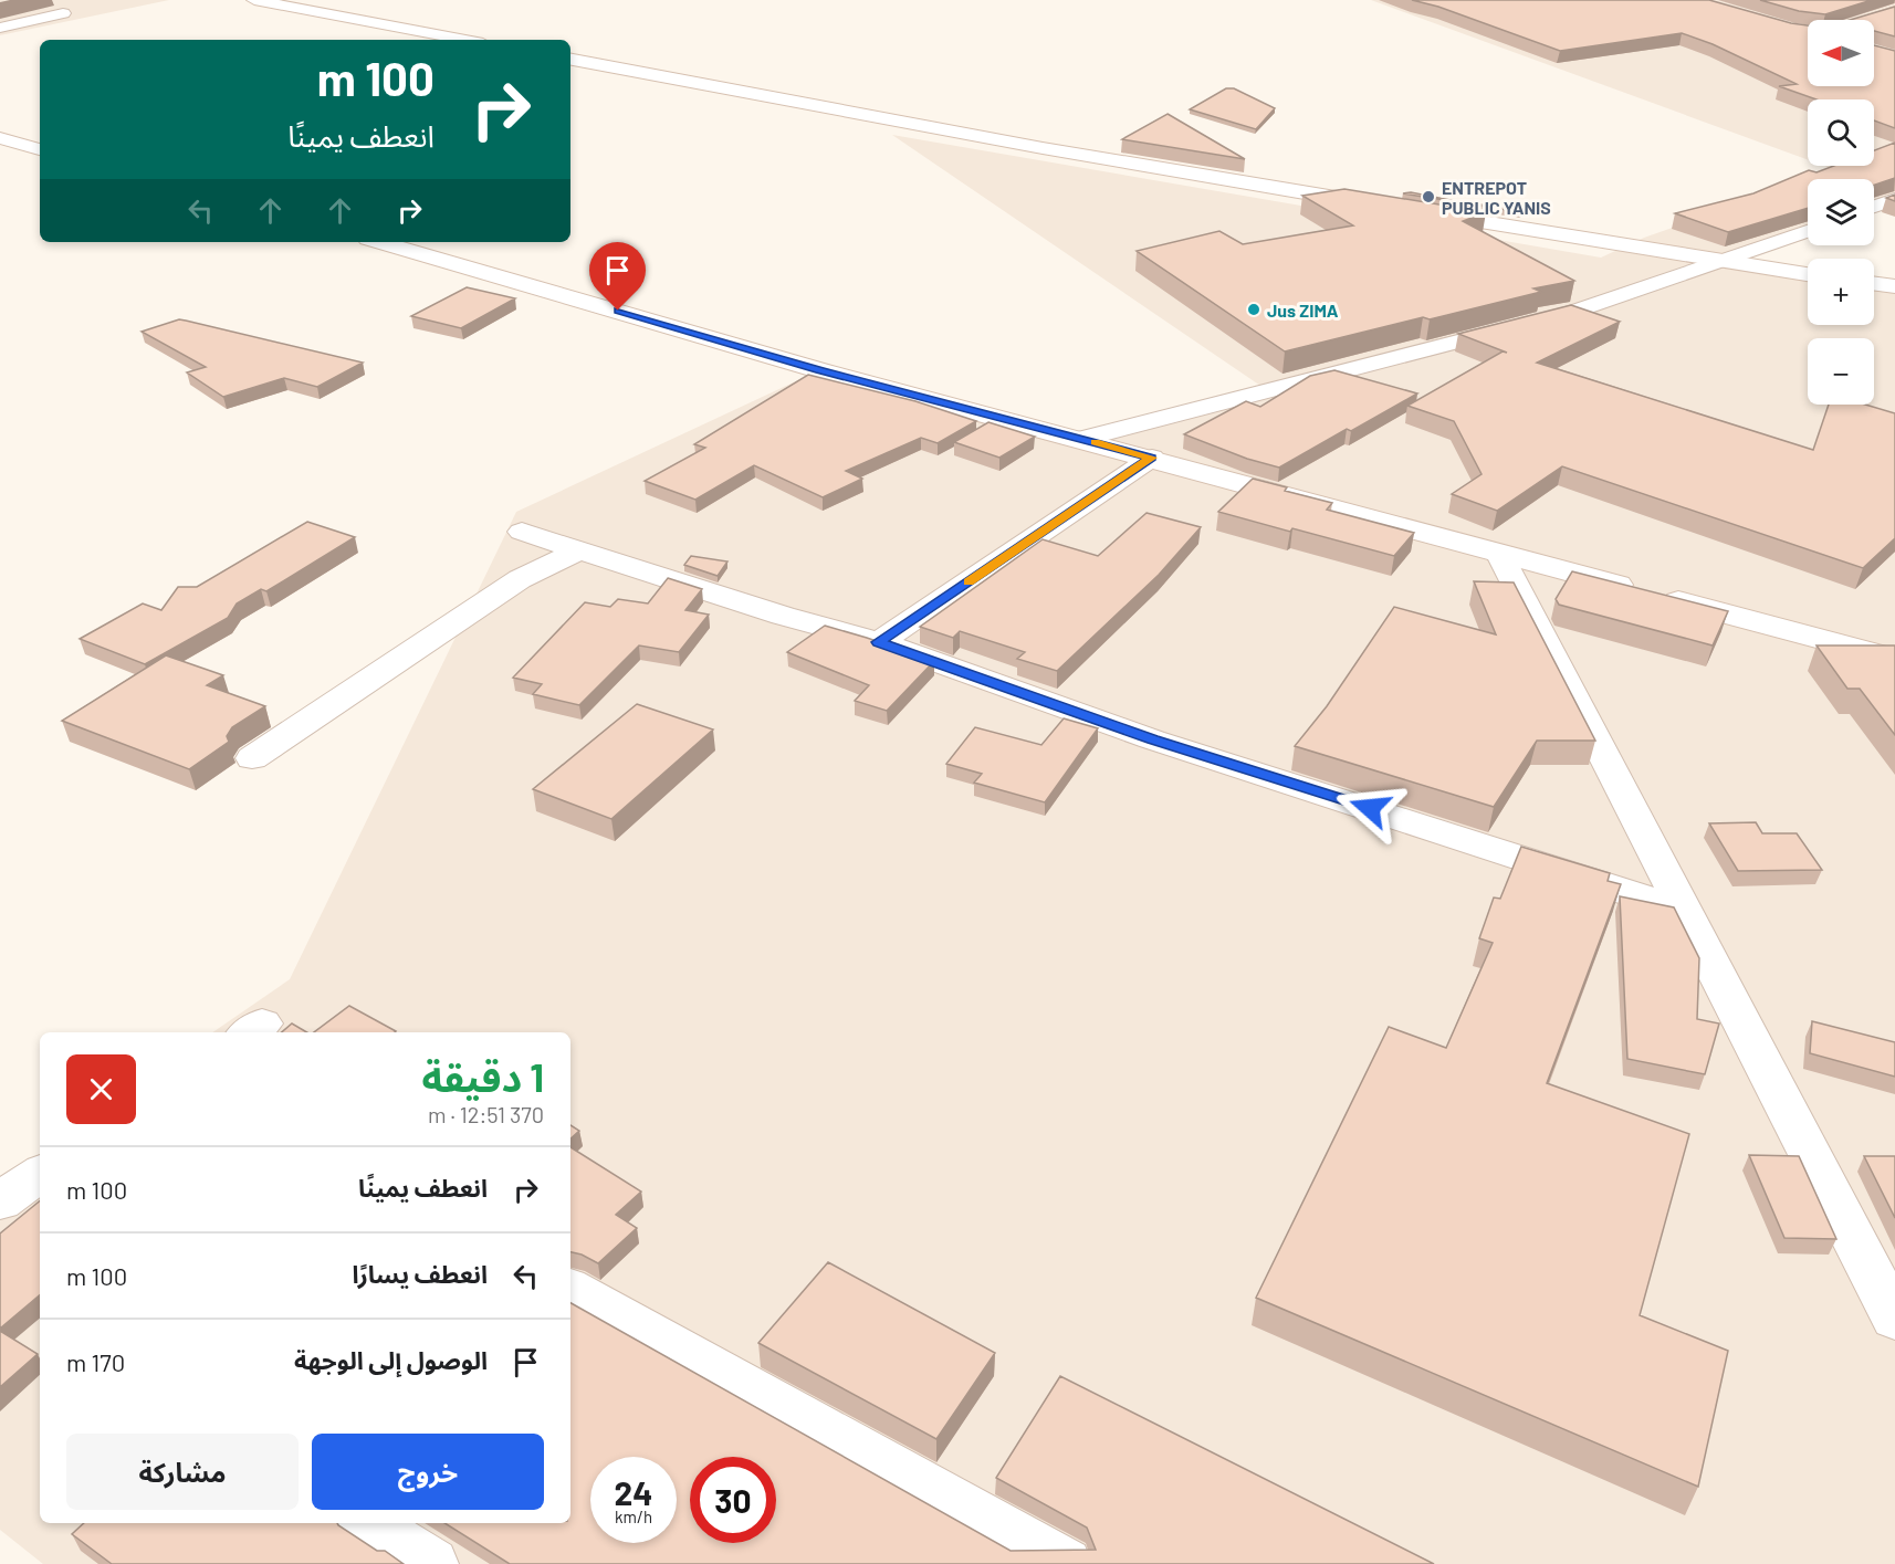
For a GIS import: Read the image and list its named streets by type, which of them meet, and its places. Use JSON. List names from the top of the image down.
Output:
{
  "places": ["ENTREPOT PUBLIC YANIS", "Jus ZIMA"],
  "north": "left",
  "page": {
    "map_buttons": ["+", "−"],
    "turn": ["100 m", "انعطف يمينًا"],
    "heading": ["1 دقيقة", "370 m · 12:51"],
    "list": [
      {
        "name": "انعطف يمينًا",
        "value": "100 m"
      },
      {
        "name": "انعطف يسارًا",
        "value": "100 m"
      },
      {
        "name": "الوصول إلى الوجهة",
        "value": "170 m"
      }
    ],
    "buttons": ["خروج", "مشاركة"],
    "speed": "24 km/h",
    "limit": "30"
  }
}
